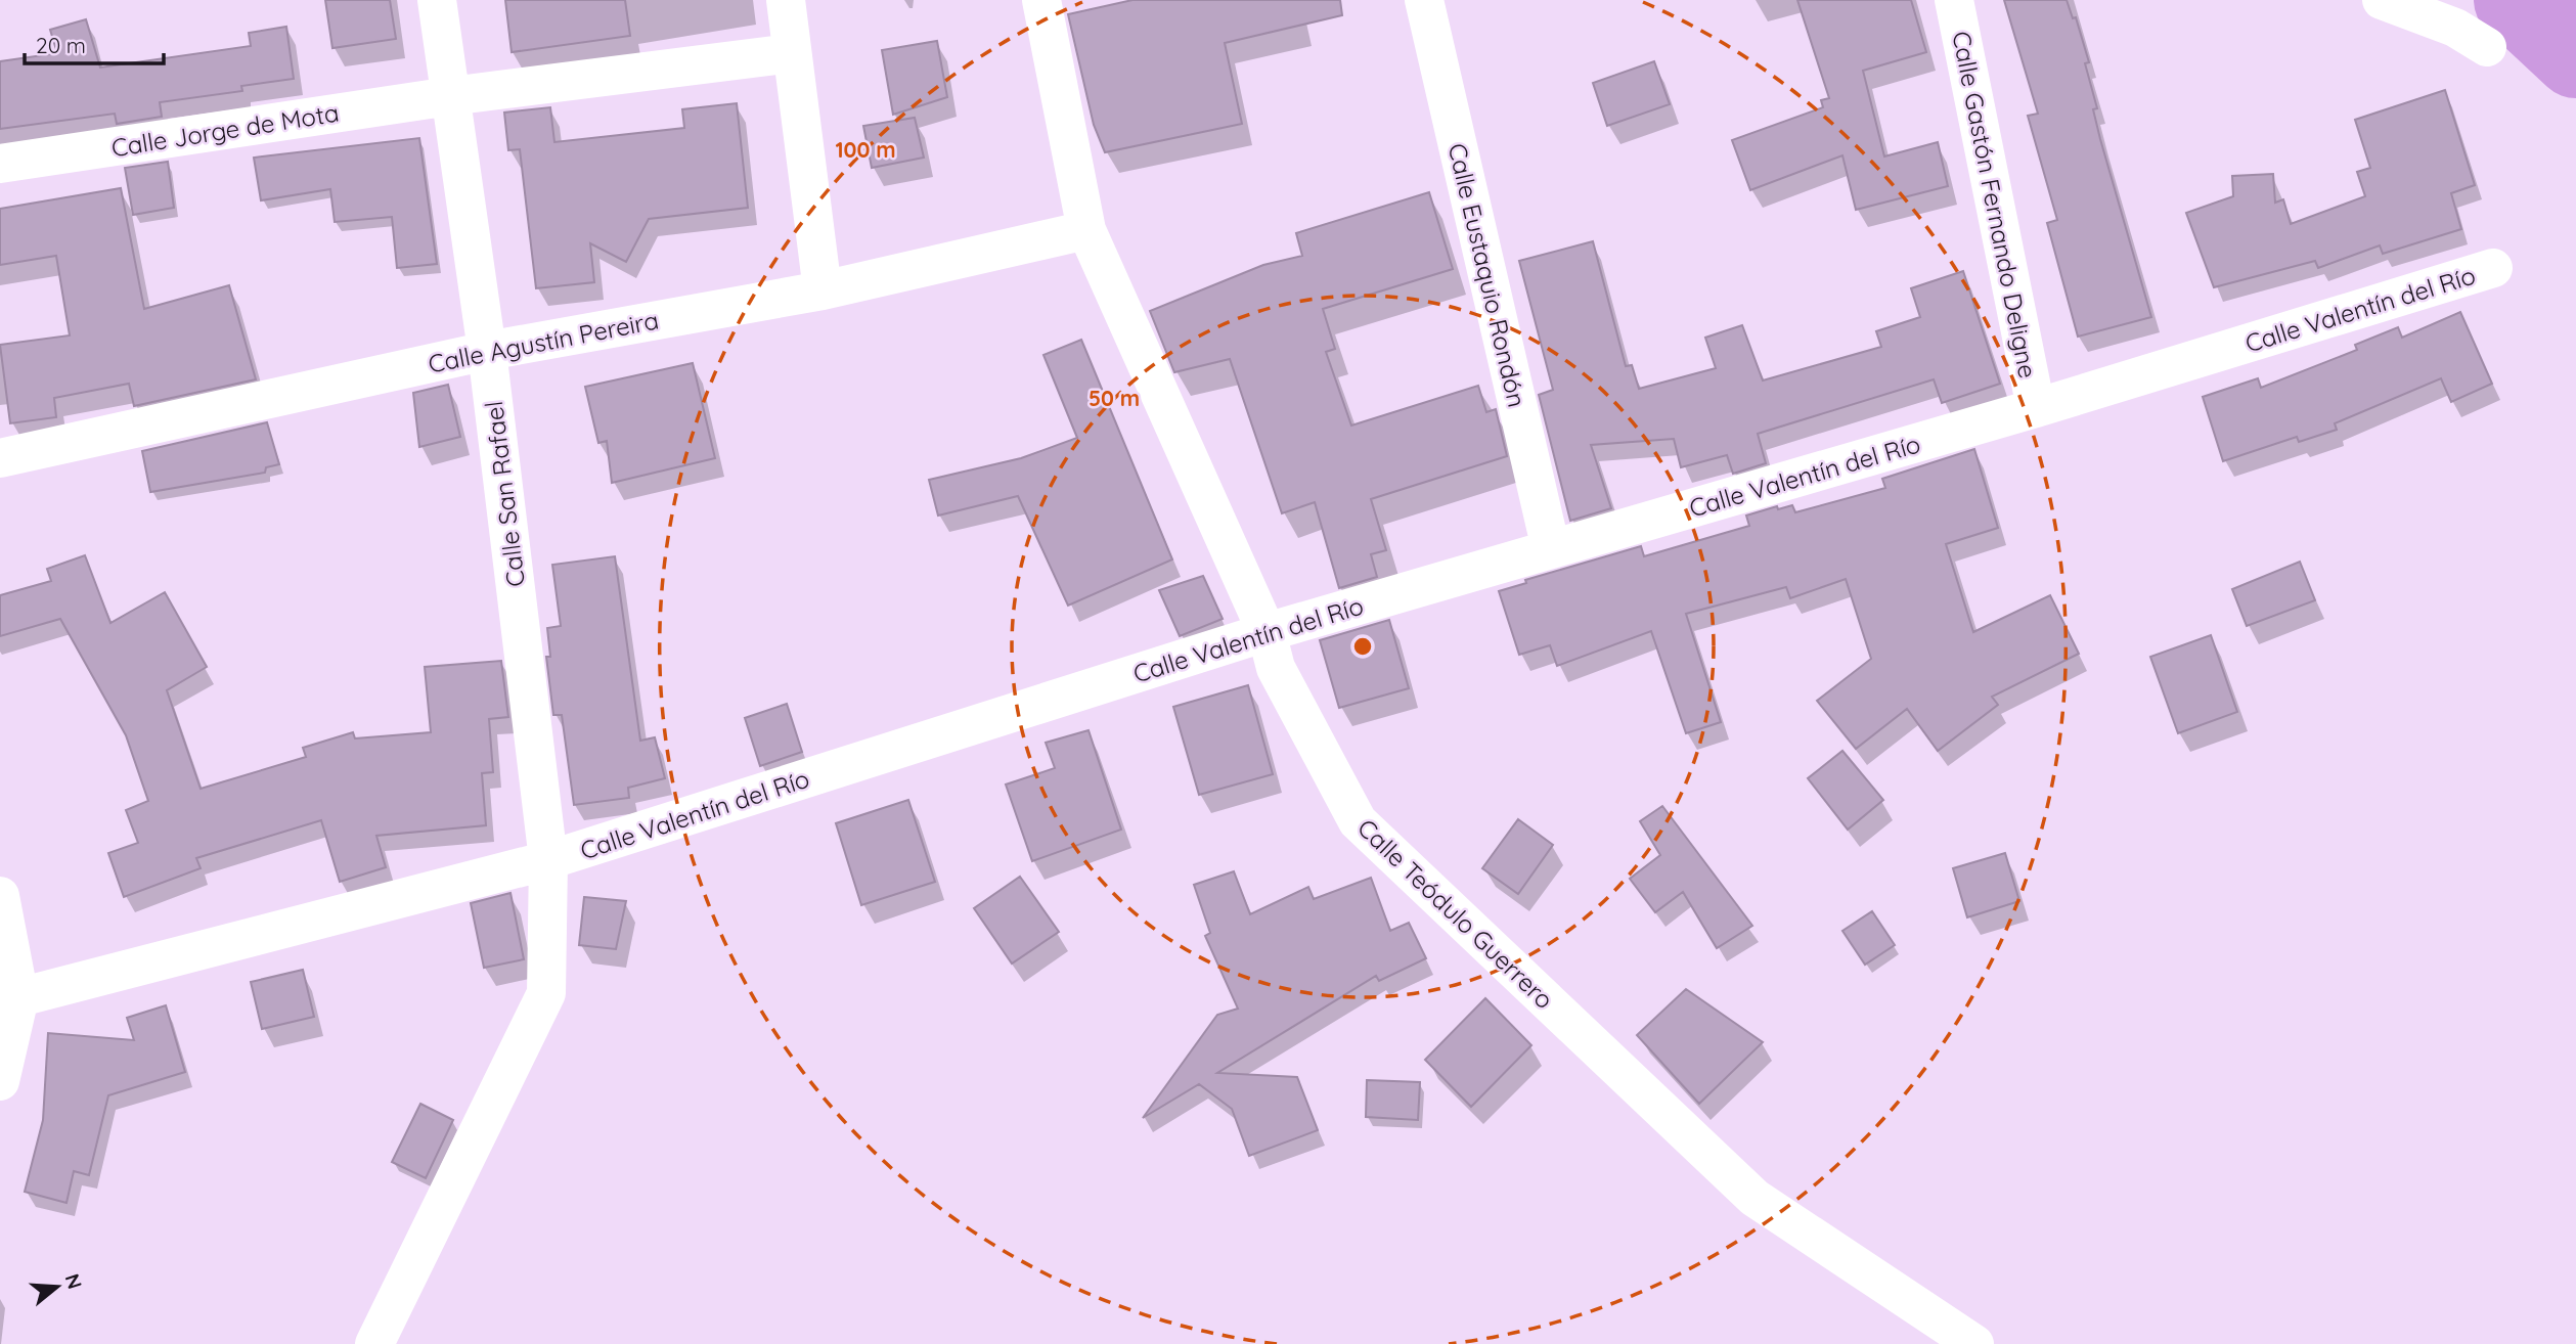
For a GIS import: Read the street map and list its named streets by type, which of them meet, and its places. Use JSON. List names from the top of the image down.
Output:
{
  "streets": {
    "street": [
      "Calle Jorge de Mota",
      "Calle Gastón Fernando Deligne",
      "Calle Eustaquio Rondón",
      "Calle Valentín del Río",
      "Calle Agustín Pereira",
      "Calle San Rafael",
      "Calle Teódulo Guerrero"
    ]
  },
  "crossings": [
    ["Calle Jorge de Mota", "Calle San Rafael"],
    ["Calle Gastón Fernando Deligne", "Calle Valentín del Río"],
    ["Calle Eustaquio Rondón", "Calle Valentín del Río"],
    ["Calle Valentín del Río", "Calle San Rafael"],
    ["Calle Valentín del Río", "Calle Teódulo Guerrero"],
    ["Calle Agustín Pereira", "Calle San Rafael"],
    ["Calle Agustín Pereira", "Calle Teódulo Guerrero"]
  ],
  "scale_bar": "20 m",
  "north": "right",
  "rings": ["100 m", "50 m"]
}
